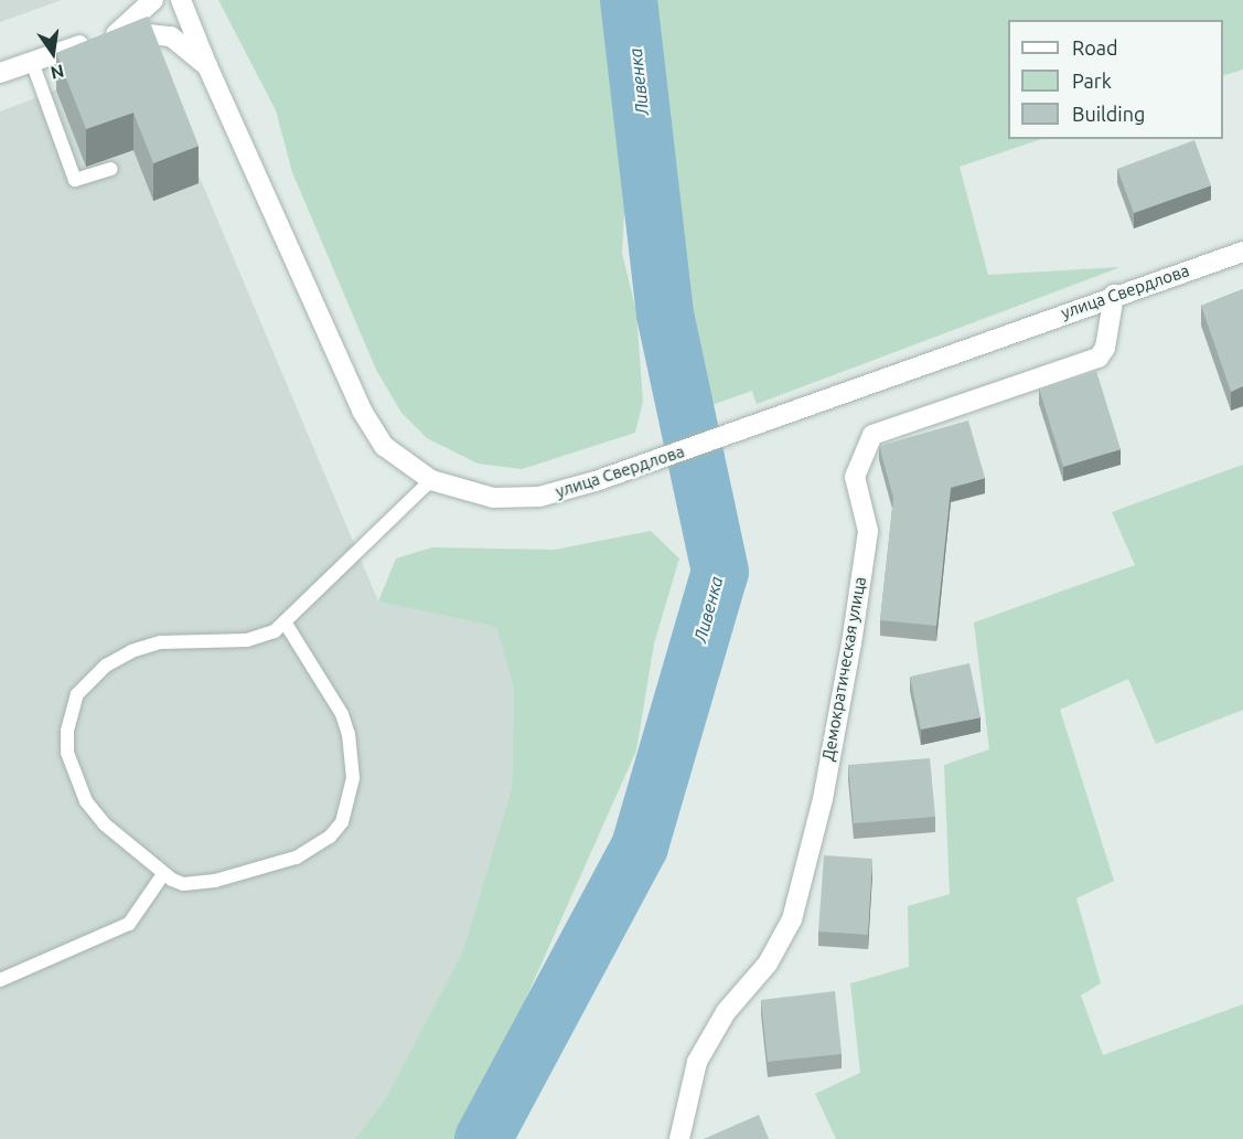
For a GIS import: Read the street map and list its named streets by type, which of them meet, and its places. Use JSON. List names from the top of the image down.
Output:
{
  "streets": {
    "street": ["улица Свердлова", "Демократическая улица"]
  },
  "crossings": [
    ["улица Свердлова", "Демократическая улица"]
  ],
  "water": ["Ливенка"],
  "legend": ["Road", "Park", "Building"],
  "north": "bottom"
}
